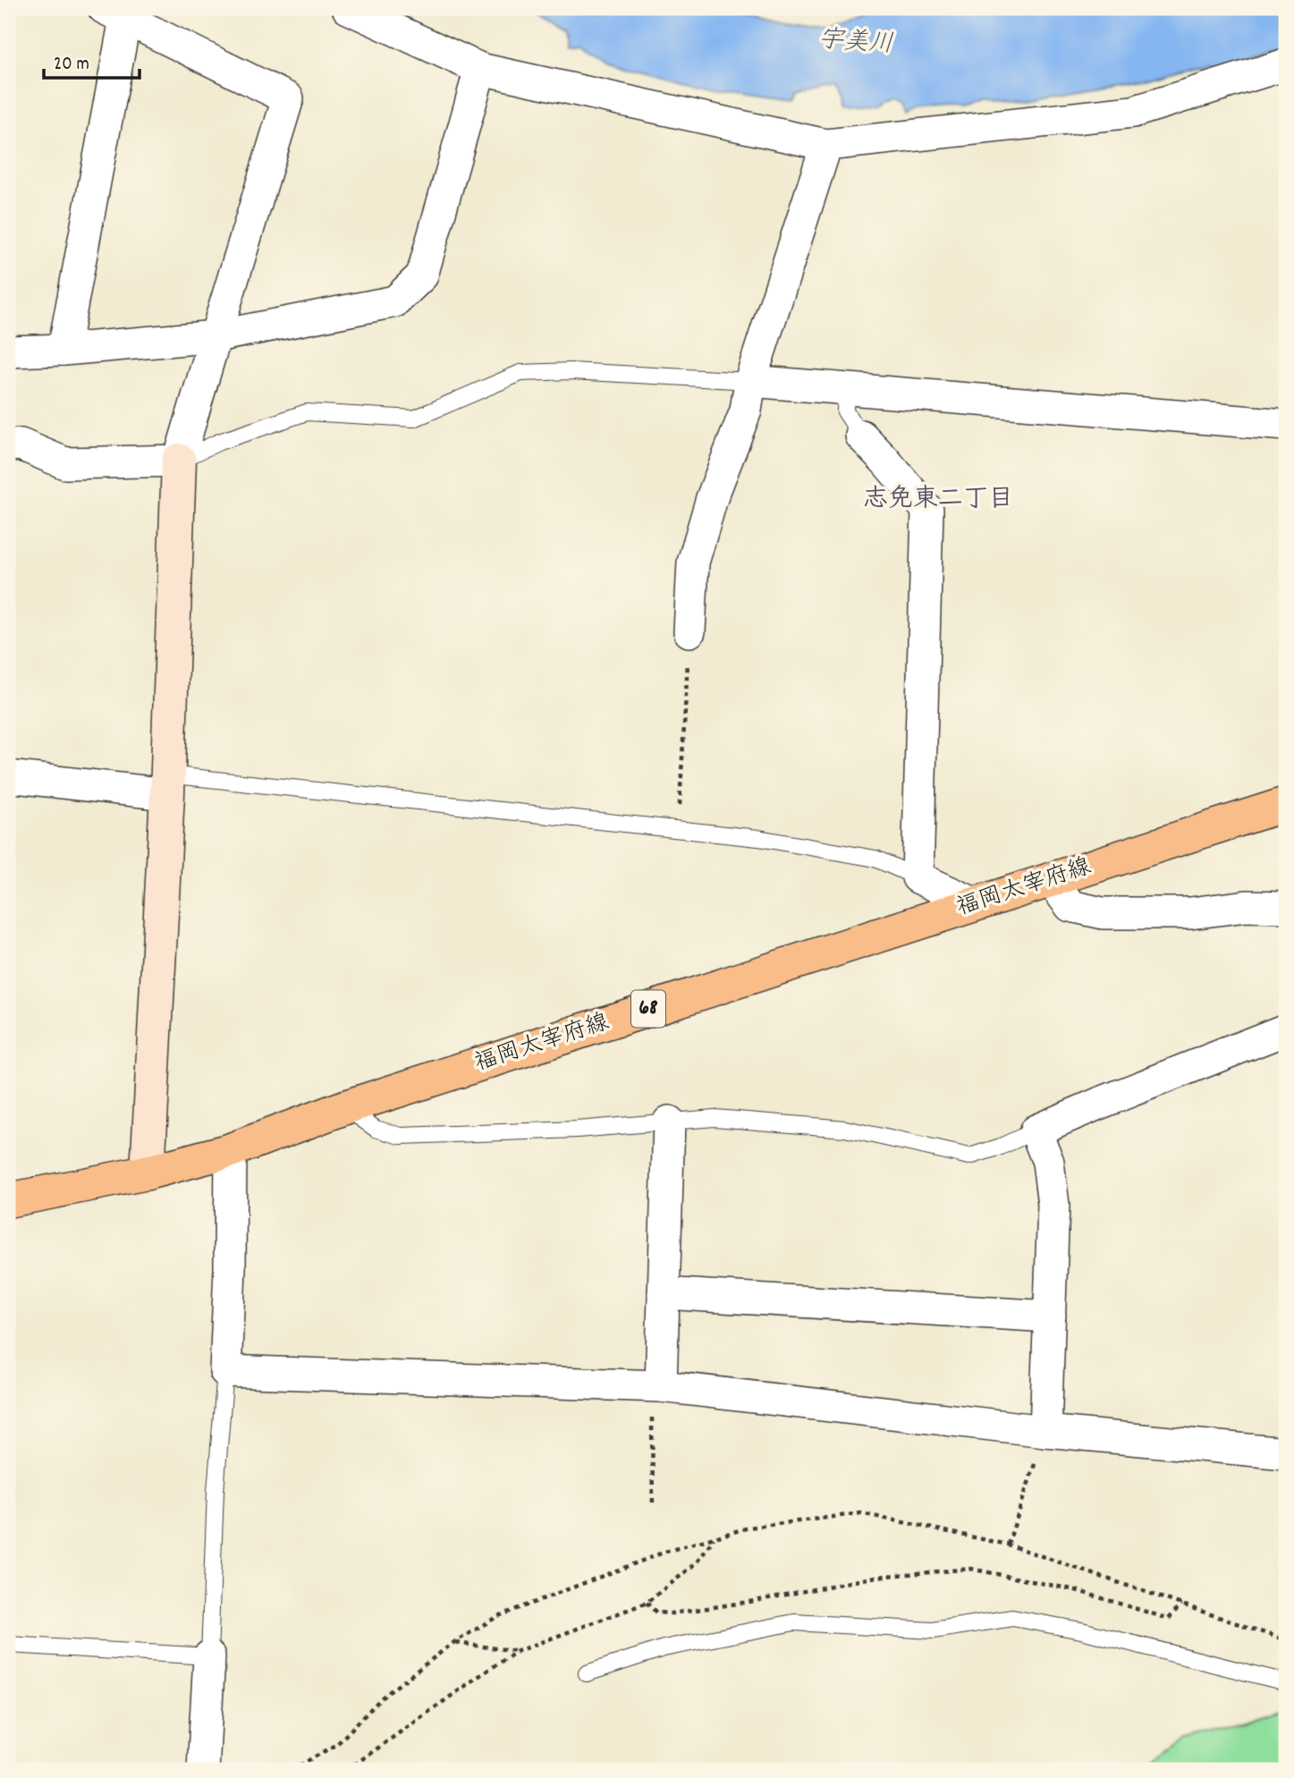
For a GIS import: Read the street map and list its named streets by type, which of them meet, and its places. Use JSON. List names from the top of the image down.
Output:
{
  "streets": {
    "main road": ["福岡太宰府線", "68"]
  },
  "districts": ["志免東二丁目"],
  "water": ["宇美川"],
  "scale_bar": "20 m"
}
